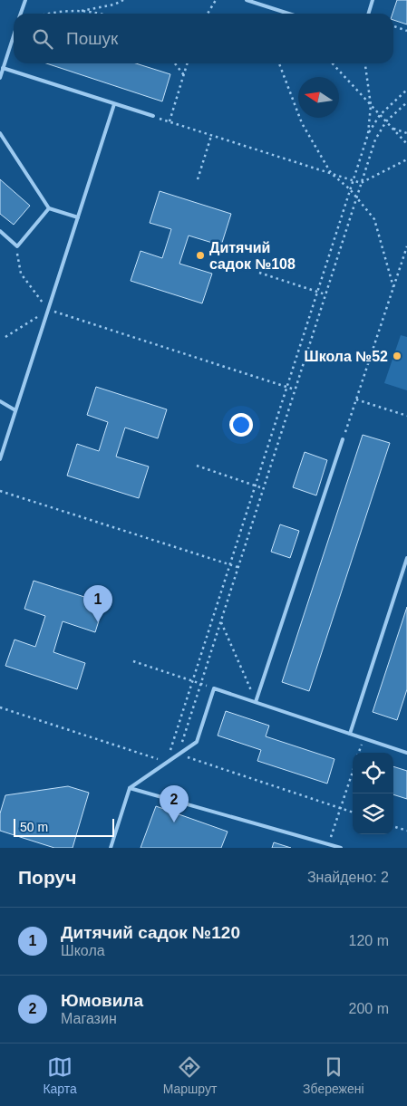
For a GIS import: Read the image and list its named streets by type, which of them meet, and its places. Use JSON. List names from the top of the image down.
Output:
{
  "places": ["Дитячий садок №108", "Школа №52"],
  "scale_bar": "50 m",
  "north": "left",
  "page": {
    "search": "Пошук",
    "pins": ["1", "2"],
    "scale": "50 m",
    "heading": ["Поруч", "Знайдено: 2"],
    "list": [
      {
        "mark": "1",
        "name": "Дитячий садок №120",
        "note": "Школа",
        "value": "120 m"
      },
      {
        "mark": "2",
        "name": "Юмовила",
        "note": "Магазин",
        "value": "200 m"
      }
    ],
    "nav": ["Карта", "Маршрут", "Збережені"]
  }
}
